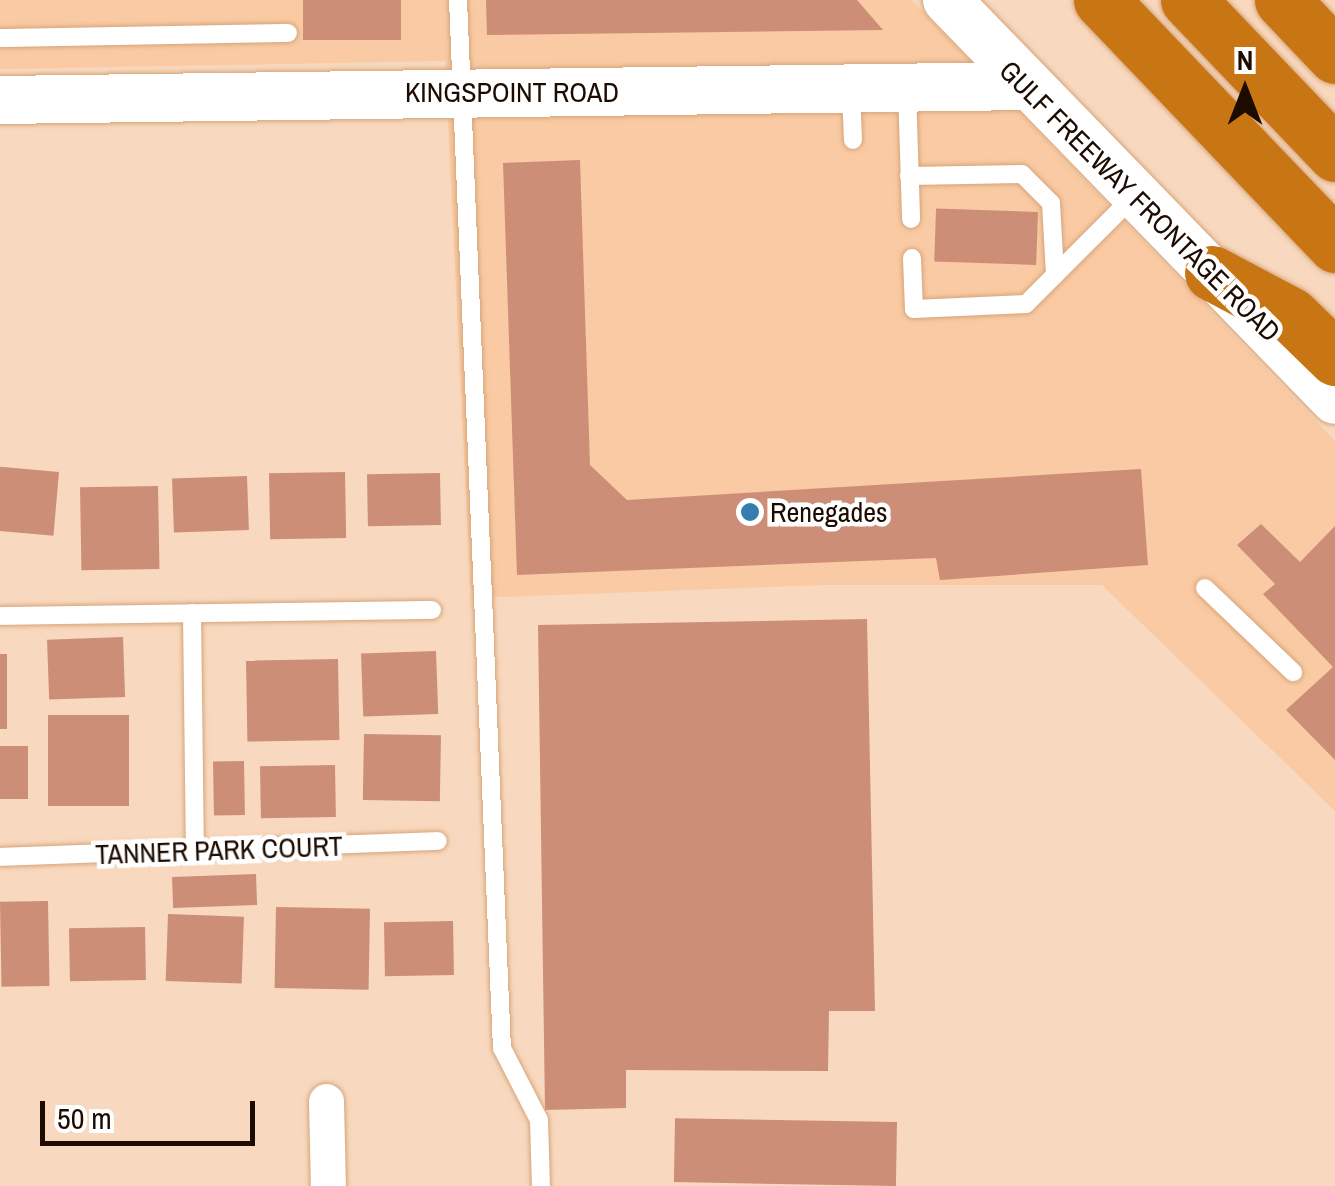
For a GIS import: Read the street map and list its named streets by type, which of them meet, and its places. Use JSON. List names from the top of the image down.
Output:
{
  "streets": {
    "street": ["KINGSPOINT ROAD", "GULF FREEWAY FRONTAGE ROAD"],
    "lane": ["TANNER PARK COURT"]
  },
  "crossings": [
    ["KINGSPOINT ROAD", "GULF FREEWAY FRONTAGE ROAD"]
  ],
  "places": ["Renegades"],
  "scale_bar": "50 m",
  "north": "top"
}
